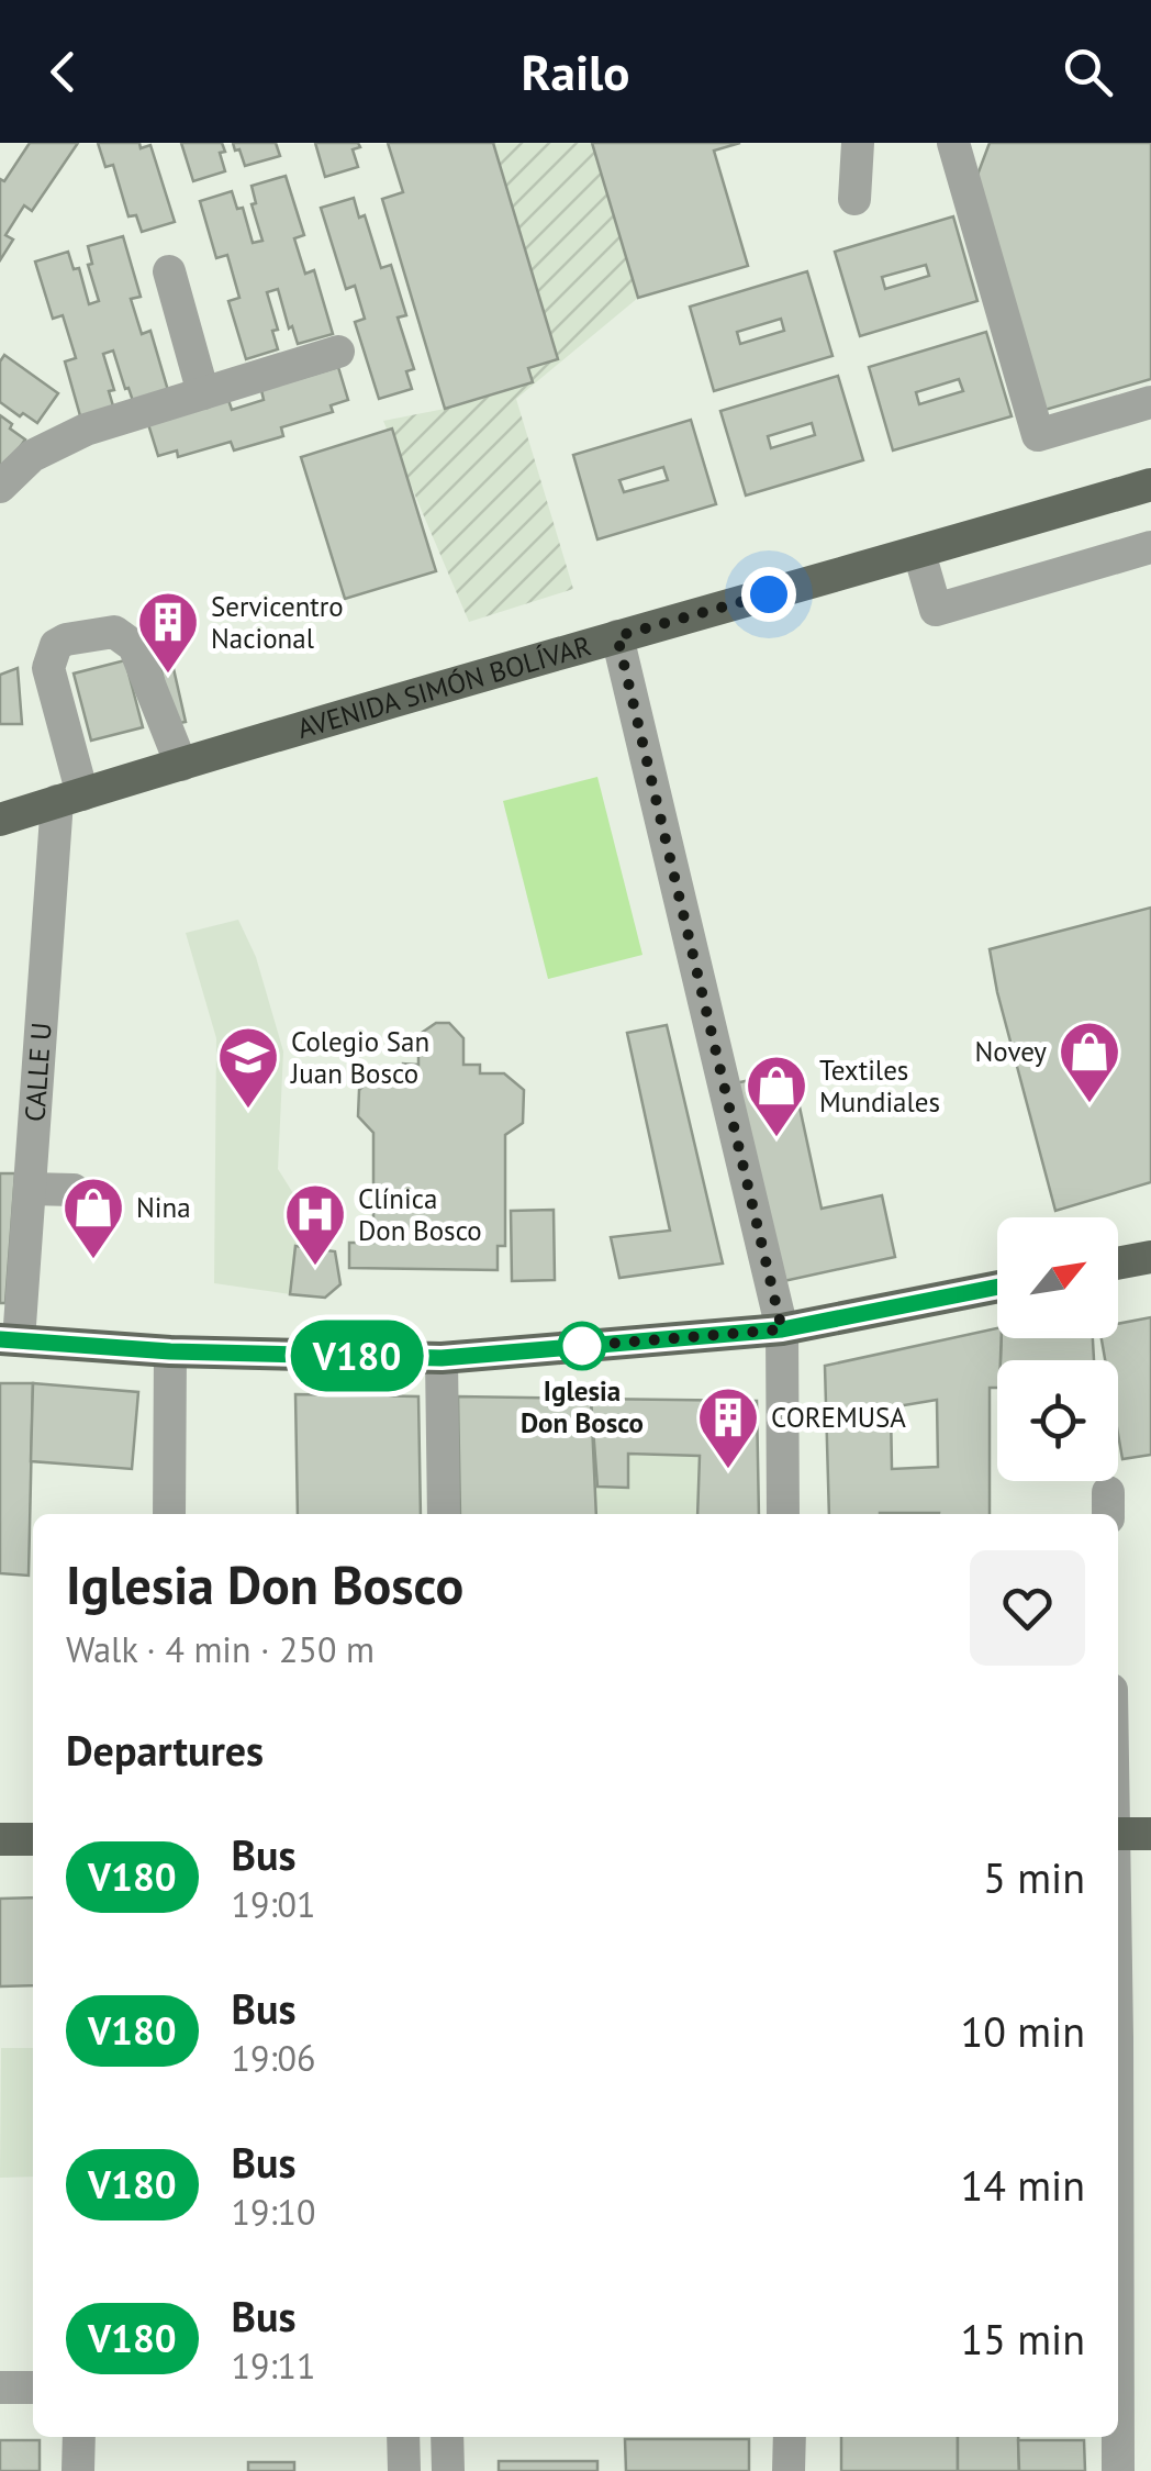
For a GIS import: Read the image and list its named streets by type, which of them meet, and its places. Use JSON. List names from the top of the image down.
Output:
{
  "streets": {
    "main road": ["AVENIDA SIMÓN BOLÍVAR"],
    "street": ["CALLE U"]
  },
  "crossings": [
    ["AVENIDA SIMÓN BOLÍVAR", "CALLE U"]
  ],
  "places": {
    "building": ["Servicentro Nacional", "COREMUSA"],
    "shop": ["Novey", "Textiles Mundiales", "Nina"],
    "school or university": ["Colegio San Juan Bosco"],
    "hospital": ["Clínica Don Bosco"],
    "other": ["Iglesia Don Bosco"]
  },
  "lines": ["bus line V180"],
  "north": "top right",
  "page": {
    "header": "Railo",
    "on_map": "V180",
    "heading": [
      ["Iglesia Don Bosco", "Walk · 4 min · 250 m"],
      "Departures"
    ],
    "list": [
      {
        "mark": "V180",
        "name": "Bus",
        "note": "19:01",
        "value": "5 min"
      },
      {
        "mark": "V180",
        "name": "Bus",
        "note": "19:06",
        "value": "10 min"
      },
      {
        "mark": "V180",
        "name": "Bus",
        "note": "19:10",
        "value": "14 min"
      },
      {
        "mark": "V180",
        "name": "Bus",
        "note": "19:11",
        "value": "15 min"
      }
    ]
  }
}
